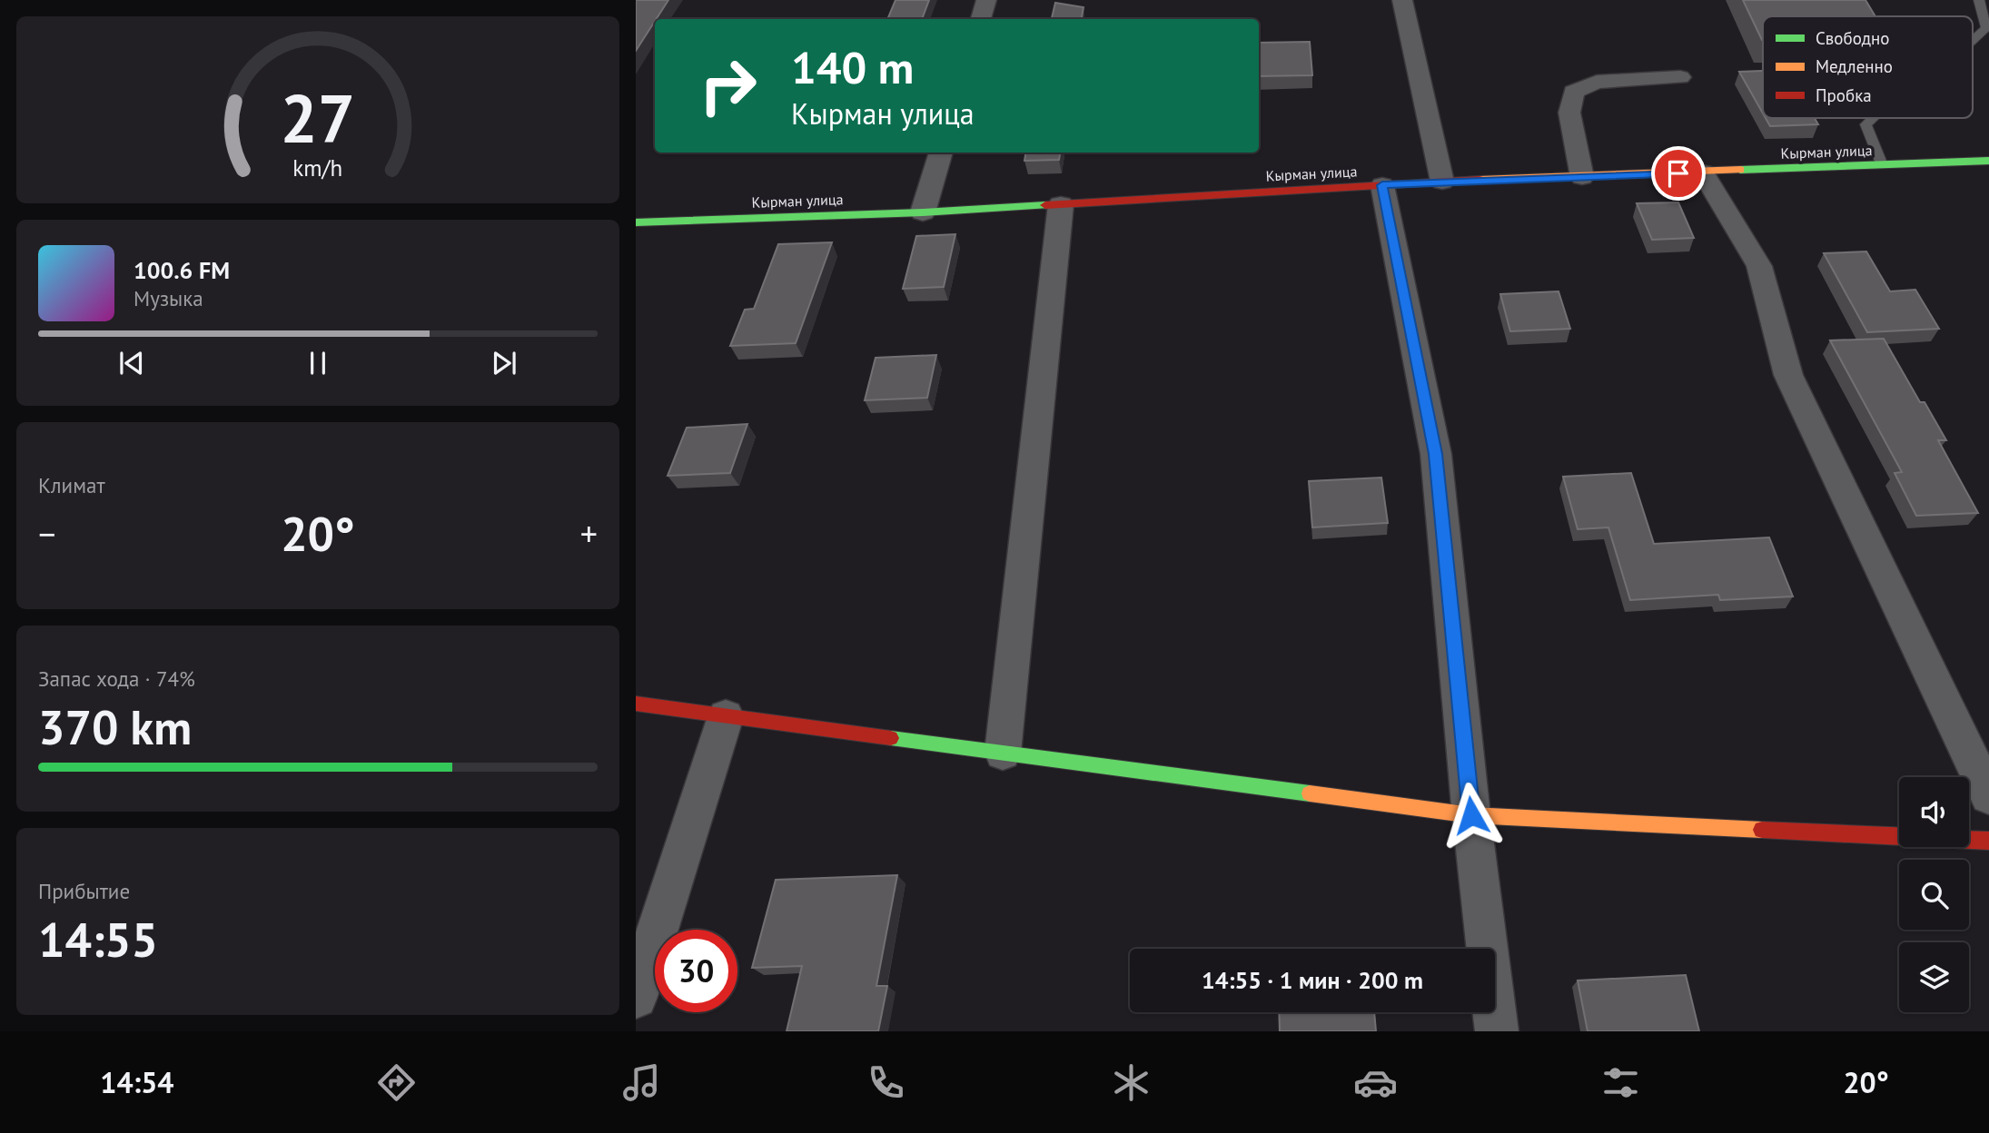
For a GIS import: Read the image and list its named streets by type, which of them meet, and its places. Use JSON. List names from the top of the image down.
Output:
{
  "streets": {
    "street": ["Кырман улица"]
  },
  "legend": ["Свободно", "Медленно", "Пробка"],
  "page": {
    "turn": ["140 m", "Кырман улица"],
    "song": ["100.6 FM", "Музыка"],
    "tile": [
      "Климат",
      ["Запас хода · 74%", "370 km"],
      ["Прибытие", "14:55"]
    ],
    "heat": ["−", "20°", "+"],
    "limit": "30",
    "trip": "14:55 · 1 мин · 200 m",
    "tabs": ["14:54", "20°"],
    "gauge": ["27", "km/h"]
  }
}
